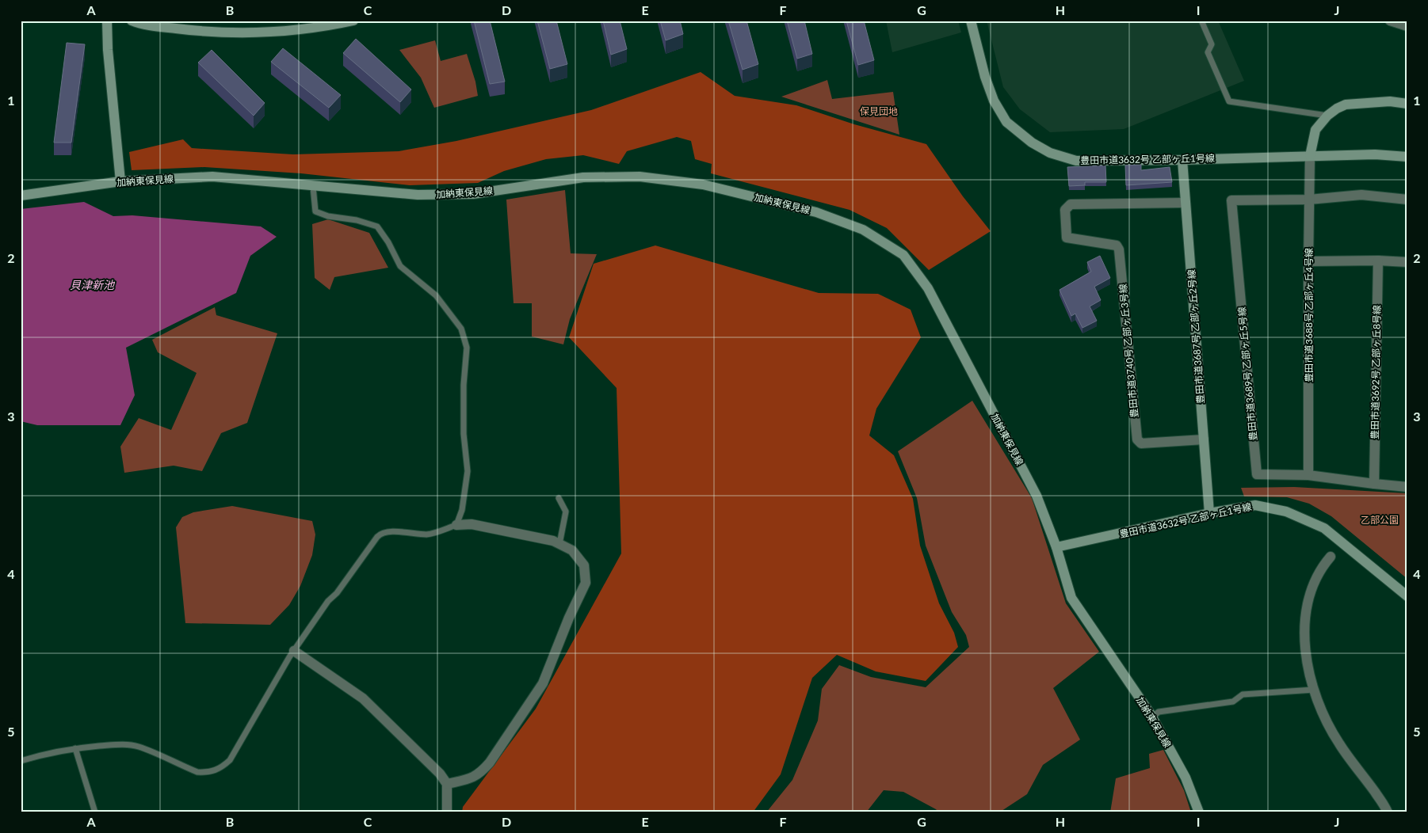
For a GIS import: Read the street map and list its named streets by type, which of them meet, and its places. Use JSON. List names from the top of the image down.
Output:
{
  "streets": {
    "street": [
      "豊田市道3632号 乙部ヶ丘1号線",
      "加納東保見線",
      "豊田市道3688号 乙部ヶ丘4号線",
      "豊田市道3687号 乙部ヶ丘2号線",
      "豊田市道3740号 乙部ヶ丘3号線",
      "豊田市道3692号 乙部ヶ丘8号線",
      "豊田市道3689号 乙部ヶ丘5号線"
    ]
  },
  "crossings": [
    ["豊田市道3632号 乙部ヶ丘1号線", "加納東保見線"],
    ["豊田市道3632号 乙部ヶ丘1号線", "豊田市道3688号 乙部ヶ丘4号線"],
    ["豊田市道3632号 乙部ヶ丘1号線", "豊田市道3687号 乙部ヶ丘2号線"],
    ["豊田市道3688号 乙部ヶ丘4号線", "豊田市道3689号 乙部ヶ丘5号線"],
    ["豊田市道3687号 乙部ヶ丘2号線", "豊田市道3740号 乙部ヶ丘3号線"],
    ["豊田市道3692号 乙部ヶ丘8号線", "豊田市道3689号 乙部ヶ丘5号線"]
  ],
  "water": ["貝津新池"],
  "parks": ["保見団地", "乙部公園"],
  "grid": {
    "columns": [
      "A",
      "B",
      "C",
      "D",
      "E",
      "F",
      "G",
      "H",
      "I",
      "J"
    ],
    "rows": [
      "1",
      "2",
      "3",
      "4",
      "5"
    ]
  }
}
